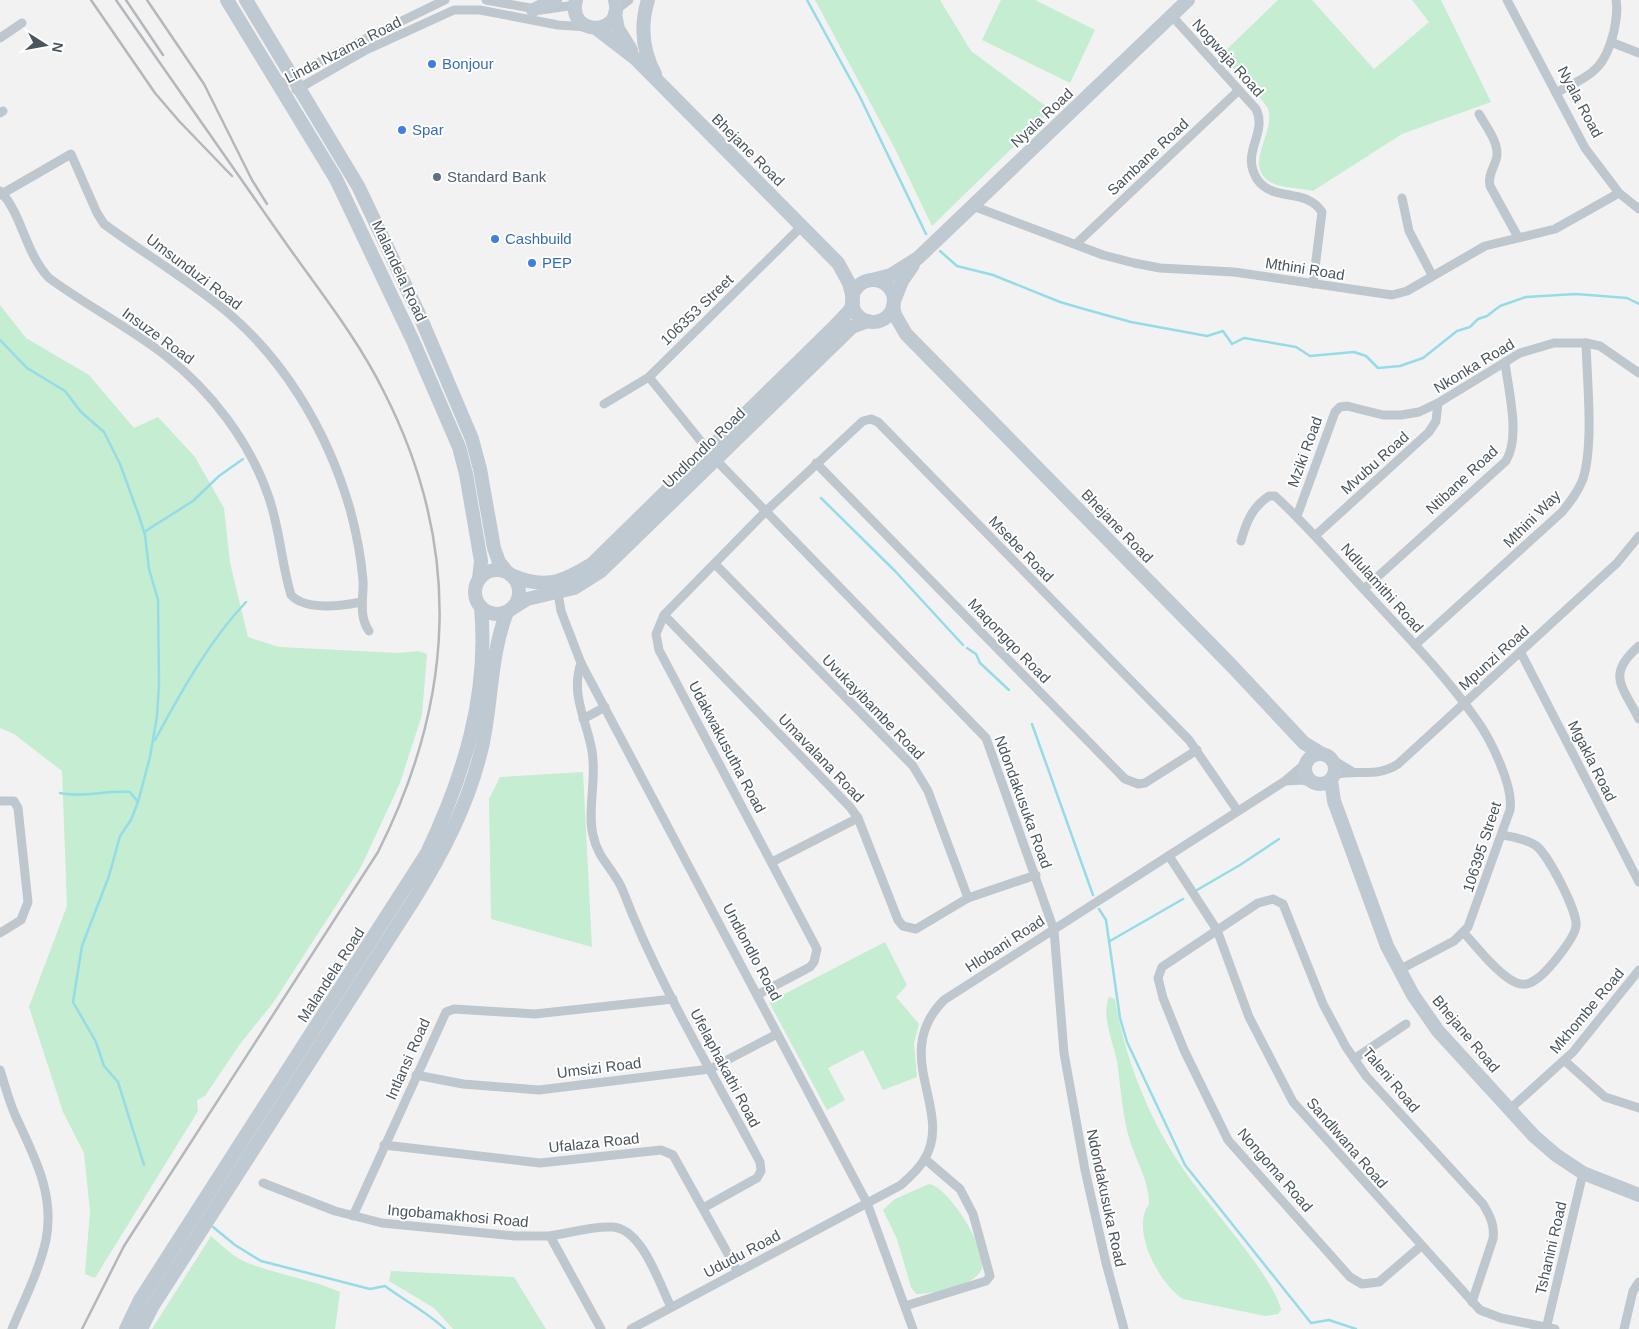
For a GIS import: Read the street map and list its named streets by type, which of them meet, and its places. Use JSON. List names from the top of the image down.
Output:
{
  "streets": {
    "main road": [
      "Nyala Road",
      "Bhejane Road",
      "Malandela Road",
      "Undlondlo Road"
    ],
    "street": [
      "Linda Nzama Road",
      "Nogwaja Road",
      "Sambane Road",
      "Mthini Road",
      "Umsunduzi Road",
      "106353 Street",
      "Insuze Road",
      "Nkonka Road",
      "Mziki Road",
      "Mvubu Road",
      "Ntibane Road",
      "Mthini Way",
      "Msebe Road",
      "Ndlulamithi Road",
      "Maqongqo Road",
      "Mpunzi Road",
      "Uvukayibambe Road",
      "Udakwakusutha Road",
      "Umavalana Road",
      "Mgakla Road",
      "Ndondakusuka Road",
      "106395 Street",
      "Hlobani Road",
      "Mkhombe Road",
      "Intlansi Road",
      "Umsizi Road",
      "Ufelaphakathi Road",
      "Taleni Road",
      "Ufalaza Road",
      "Sandlwana Road",
      "Nongoma Road",
      "Ingobamakhosi Road",
      "Tshanini Road",
      "Ududu Road"
    ]
  },
  "crossings": [
    ["Linda Nzama Road", "Bhejane Road"],
    ["Linda Nzama Road", "Malandela Road"],
    ["Nogwaja Road", "Nyala Road"],
    ["Nogwaja Road", "Sambane Road"],
    ["Nogwaja Road", "Mthini Road"],
    ["Nyala Road", "Bhejane Road"],
    ["Nyala Road", "Mthini Road"],
    ["Nyala Road", "Undlondlo Road"],
    ["Bhejane Road", "106353 Street"],
    ["Bhejane Road", "Undlondlo Road"],
    ["Bhejane Road", "Mpunzi Road"],
    ["Bhejane Road", "106395 Street"],
    ["Bhejane Road", "Hlobani Road"],
    ["Bhejane Road", "Mkhombe Road"],
    ["Bhejane Road", "Tshanini Road"],
    ["Sambane Road", "Mthini Road"],
    ["Malandela Road", "Undlondlo Road"],
    ["Umsunduzi Road", "Insuze Road"],
    ["106353 Street", "Ndondakusuka Road"],
    ["Nkonka Road", "Mziki Road"],
    ["Nkonka Road", "Mvubu Road"],
    ["Nkonka Road", "Ntibane Road"],
    ["Nkonka Road", "Mthini Way"],
    ["Undlondlo Road", "Udakwakusutha Road"],
    ["Undlondlo Road", "Ndondakusuka Road"],
    ["Undlondlo Road", "Hlobani Road"],
    ["Undlondlo Road", "Umsizi Road"],
    ["Undlondlo Road", "Ufelaphakathi Road"],
    ["Undlondlo Road", "Ududu Road"],
    ["Mziki Road", "Ndlulamithi Road"],
    ["Mvubu Road", "Ndlulamithi Road"],
    ["Ntibane Road", "Ndlulamithi Road"],
    ["Mthini Way", "Ndlulamithi Road"],
    ["Msebe Road", "Maqongqo Road"],
    ["Msebe Road", "Udakwakusutha Road"],
    ["Msebe Road", "Ndondakusuka Road"],
    ["Msebe Road", "Hlobani Road"],
    ["Ndlulamithi Road", "Mpunzi Road"],
    ["Ndlulamithi Road", "106395 Street"],
    ["Mpunzi Road", "Mgakla Road"],
    ["Mpunzi Road", "106395 Street"],
    ["Mpunzi Road", "Hlobani Road"],
    ["Uvukayibambe Road", "Udakwakusutha Road"],
    ["Uvukayibambe Road", "Umavalana Road"],
    ["Udakwakusutha Road", "Umavalana Road"],
    ["Udakwakusutha Road", "Ndondakusuka Road"],
    ["Umavalana Road", "Ndondakusuka Road"],
    ["Ndondakusuka Road", "Hlobani Road"],
    ["Hlobani Road", "Sandlwana Road"],
    ["Hlobani Road", "Ududu Road"],
    ["Intlansi Road", "Umsizi Road"],
    ["Intlansi Road", "Ufelaphakathi Road"],
    ["Intlansi Road", "Ufalaza Road"],
    ["Intlansi Road", "Ingobamakhosi Road"],
    ["Umsizi Road", "Ufelaphakathi Road"],
    ["Ufelaphakathi Road", "Ufalaza Road"],
    ["Taleni Road", "Sandlwana Road"],
    ["Taleni Road", "Nongoma Road"],
    ["Ufalaza Road", "Ududu Road"],
    ["Sandlwana Road", "Nongoma Road"],
    ["Sandlwana Road", "Tshanini Road"],
    ["Ingobamakhosi Road", "Ududu Road"]
  ],
  "places": [
    "Bonjour",
    "Spar",
    "Standard Bank",
    "Cashbuild",
    "PEP"
  ],
  "north": "right"
}
